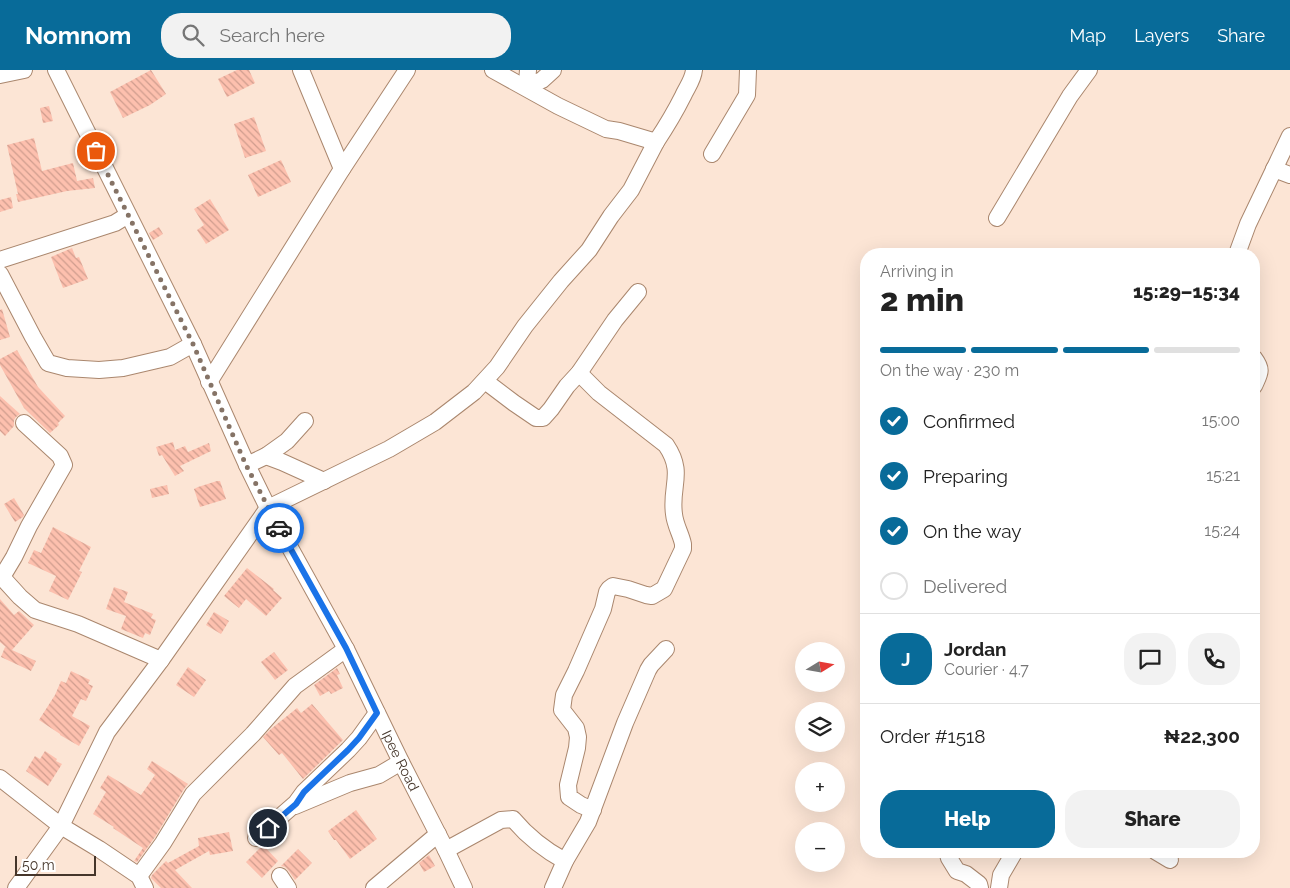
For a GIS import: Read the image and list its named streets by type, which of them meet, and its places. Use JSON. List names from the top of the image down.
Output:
{
  "streets": {
    "street": ["Ipee Road"]
  },
  "scale_bar": "50 m",
  "north": "right",
  "page": {
    "header": "Nomnom",
    "search": "Search here",
    "nav": ["Map", "Layers", "Share"],
    "heading": ["2 min", "Arriving in", "15:29–15:34"],
    "panel": [
      "Jordan",
      "Courier · 4.7",
      "Order #1518",
      "₦22,300"
    ],
    "bar": "On the way · 230 m",
    "list": [
      ["Confirmed", "15:00"],
      ["Preparing", "15:21"],
      ["On the way", "15:24"],
      "Delivered"
    ],
    "round": "J",
    "map_buttons": ["+", "−"],
    "buttons": ["Help", "Share"],
    "scale": "50 m"
  }
}
